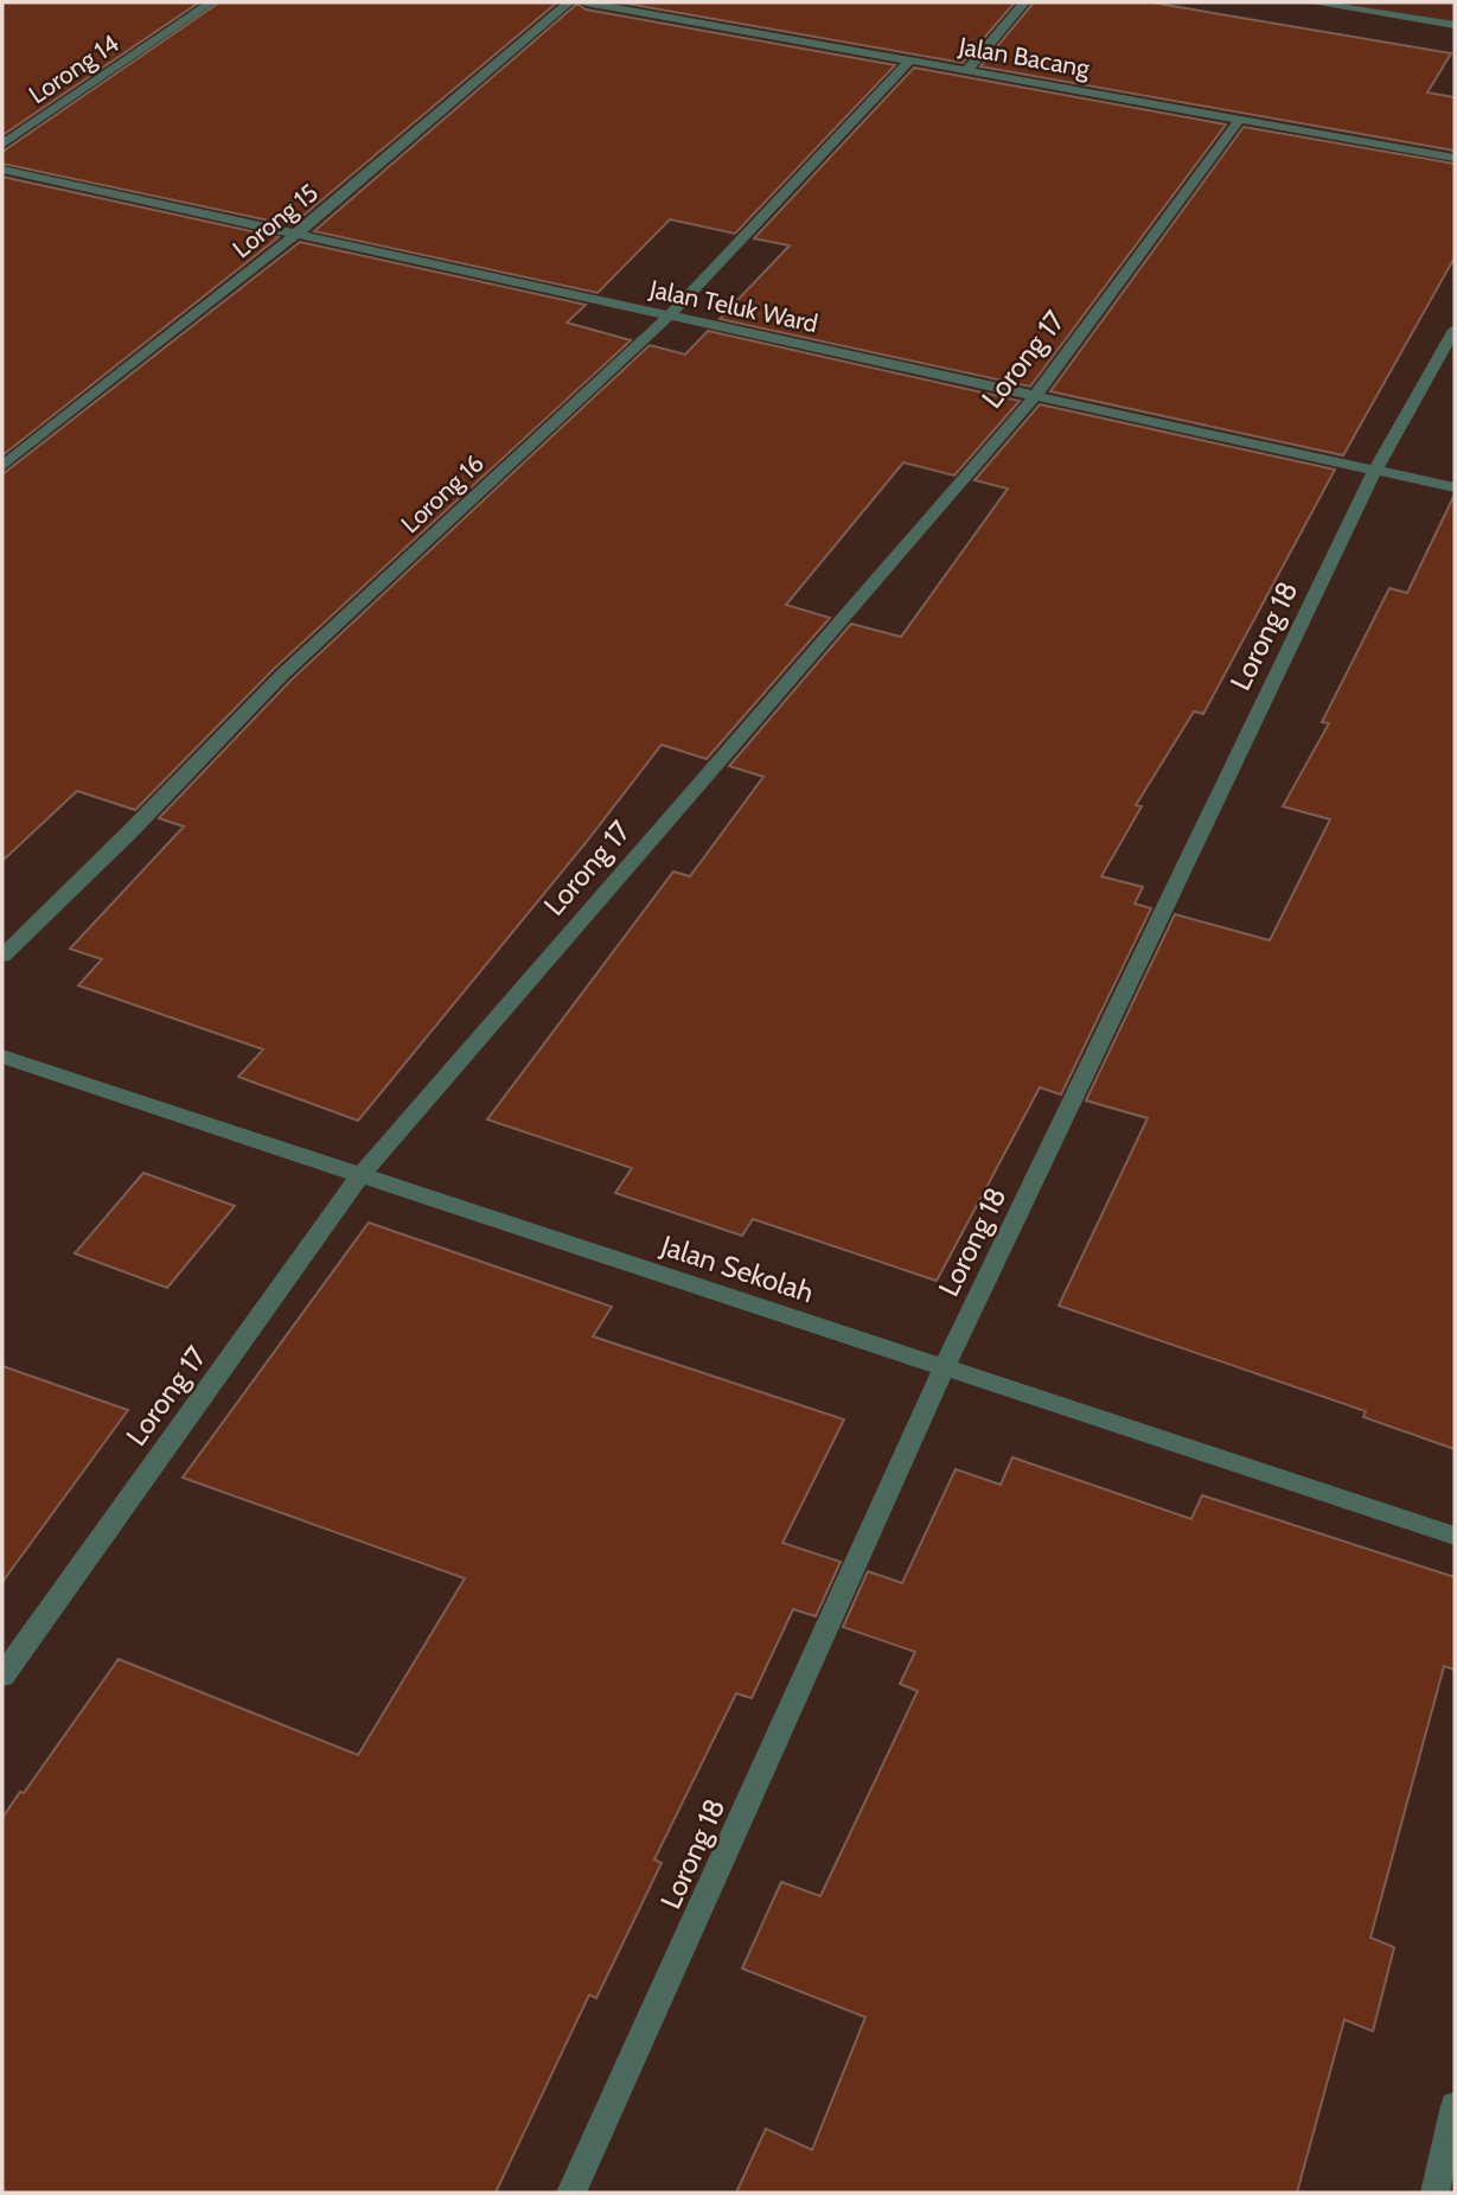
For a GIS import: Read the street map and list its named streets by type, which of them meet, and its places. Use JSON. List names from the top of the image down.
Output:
{
  "streets": {
    "street": [
      "Jalan Bacang",
      "Lorong 14",
      "Lorong 15",
      "Jalan Teluk Ward",
      "Lorong 17",
      "Lorong 16",
      "Lorong 18",
      "Jalan Sekolah"
    ]
  },
  "crossings": [
    ["Jalan Bacang", "Lorong 17"],
    ["Jalan Bacang", "Lorong 16"],
    ["Lorong 15", "Jalan Teluk Ward"],
    ["Jalan Teluk Ward", "Lorong 17"],
    ["Jalan Teluk Ward", "Lorong 16"],
    ["Jalan Teluk Ward", "Lorong 18"],
    ["Lorong 17", "Jalan Sekolah"],
    ["Lorong 18", "Jalan Sekolah"]
  ]
}
